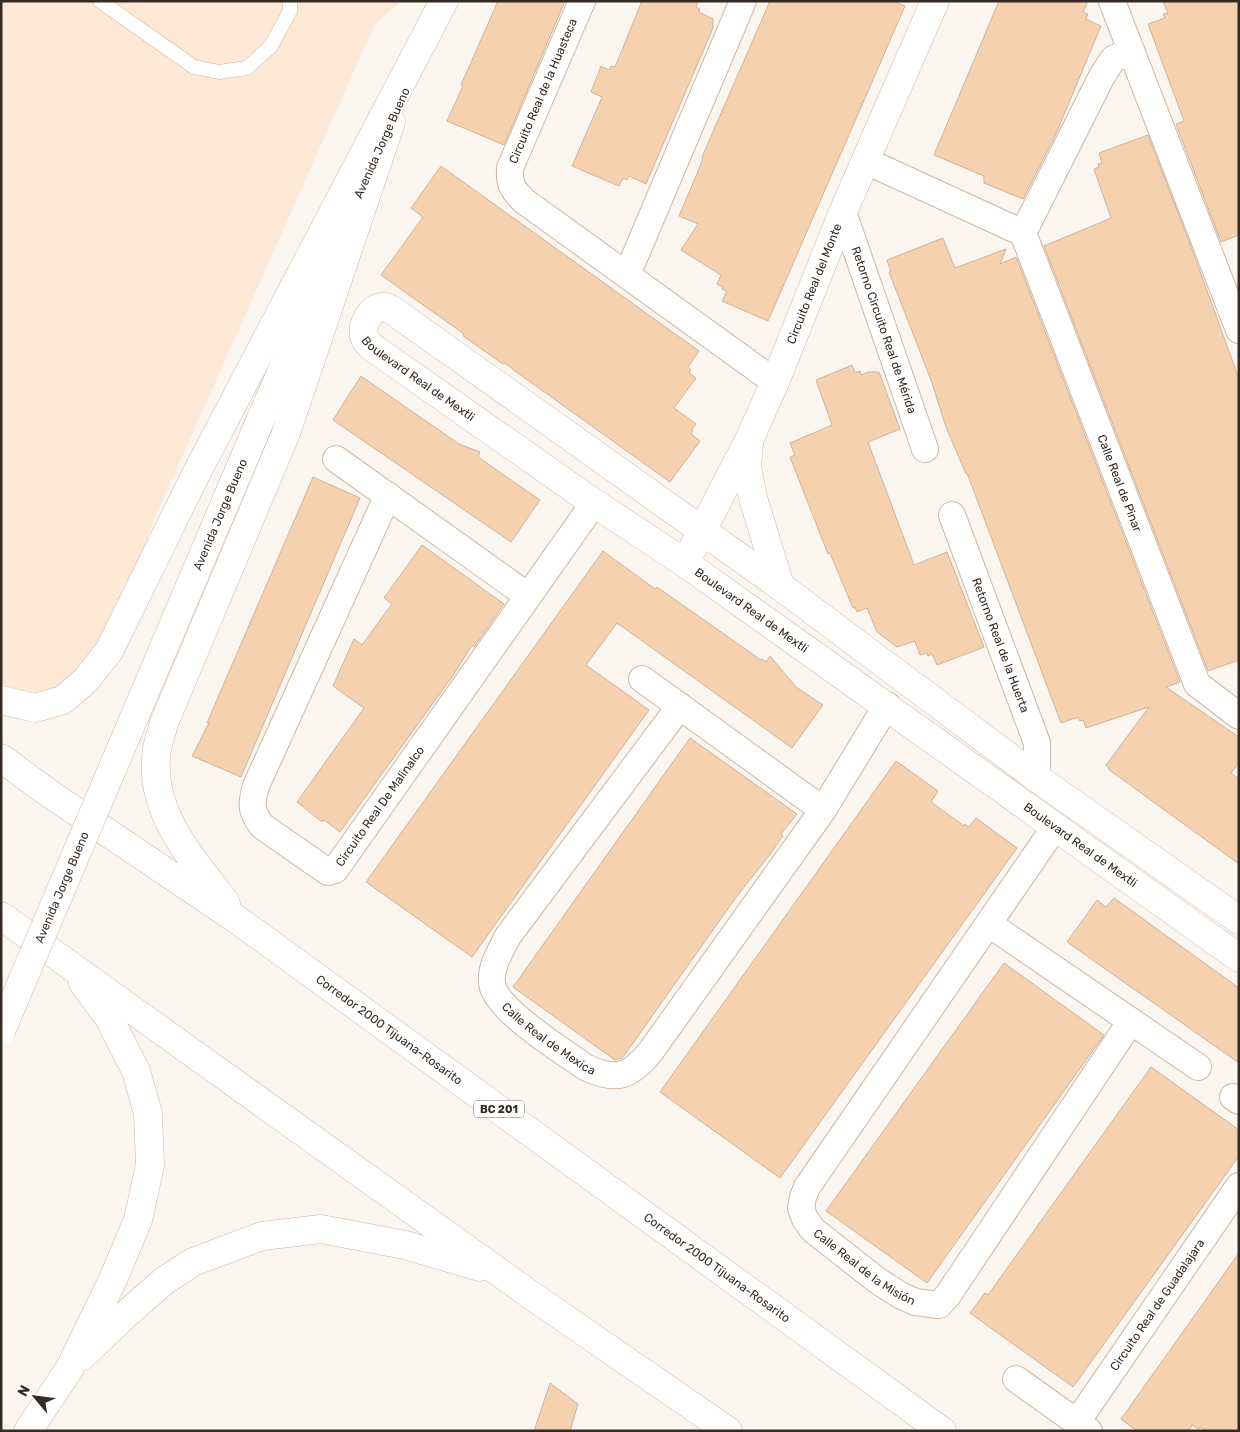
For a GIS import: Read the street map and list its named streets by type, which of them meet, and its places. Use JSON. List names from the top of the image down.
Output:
{
  "streets": {
    "main road": [
      "Avenida Jorge Bueno",
      "Circuito Real del Monte",
      "Boulevard Real de Mextli",
      "Corredor 2000 Tijuana-Rosarito",
      "BC 201"
    ],
    "street": [
      "Circuito Real de la Huasteca",
      "Retorno Circuito Real de Mérida",
      "Calle Real de Pinar",
      "Retorno Real de la Huerta",
      "Circuito Real De Malinalco",
      "Calle Real de Mexica",
      "Calle Real de la Misión",
      "Circuito Real de Guadalajara"
    ]
  },
  "crossings": [
    ["Circuito Real de la Huasteca", "Circuito Real del Monte"],
    ["Circuito Real del Monte", "Retorno Circuito Real de Mérida"],
    ["Circuito Real del Monte", "Boulevard Real de Mextli"],
    ["Boulevard Real de Mextli", "Retorno Real de la Huerta"],
    ["Boulevard Real de Mextli", "Circuito Real De Malinalco"],
    ["Boulevard Real de Mextli", "Calle Real de Mexica"],
    ["Boulevard Real de Mextli", "Calle Real de la Misión"]
  ],
  "north": "top left"
}
